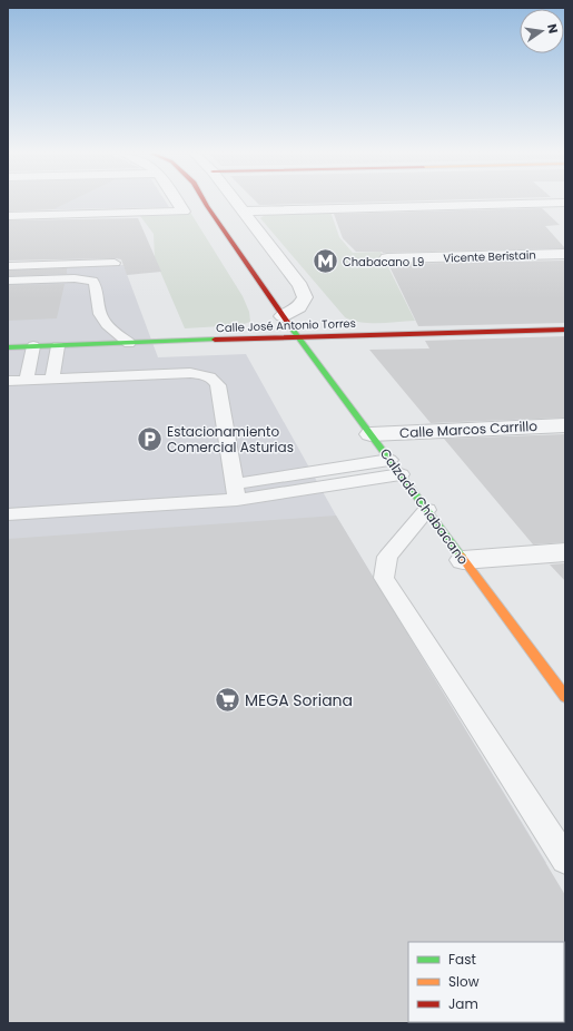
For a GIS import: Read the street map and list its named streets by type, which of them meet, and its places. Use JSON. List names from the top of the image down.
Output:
{
  "streets": {
    "main road": ["Calle José Antonio Torres", "Calzada Chabacano"],
    "street": ["Vicente Beristain", "Calle Marcos Carrillo"]
  },
  "crossings": [
    ["Calle José Antonio Torres", "Calzada Chabacano"],
    ["Calle Marcos Carrillo", "Calzada Chabacano"]
  ],
  "places": {
    "metro station": ["Chabacano L9"],
    "parking": ["Estacionamiento Comercial Asturias"],
    "supermarket": ["MEGA Soriana"]
  },
  "legend": ["Fast", "Slow", "Jam"],
  "north": "right"
}
